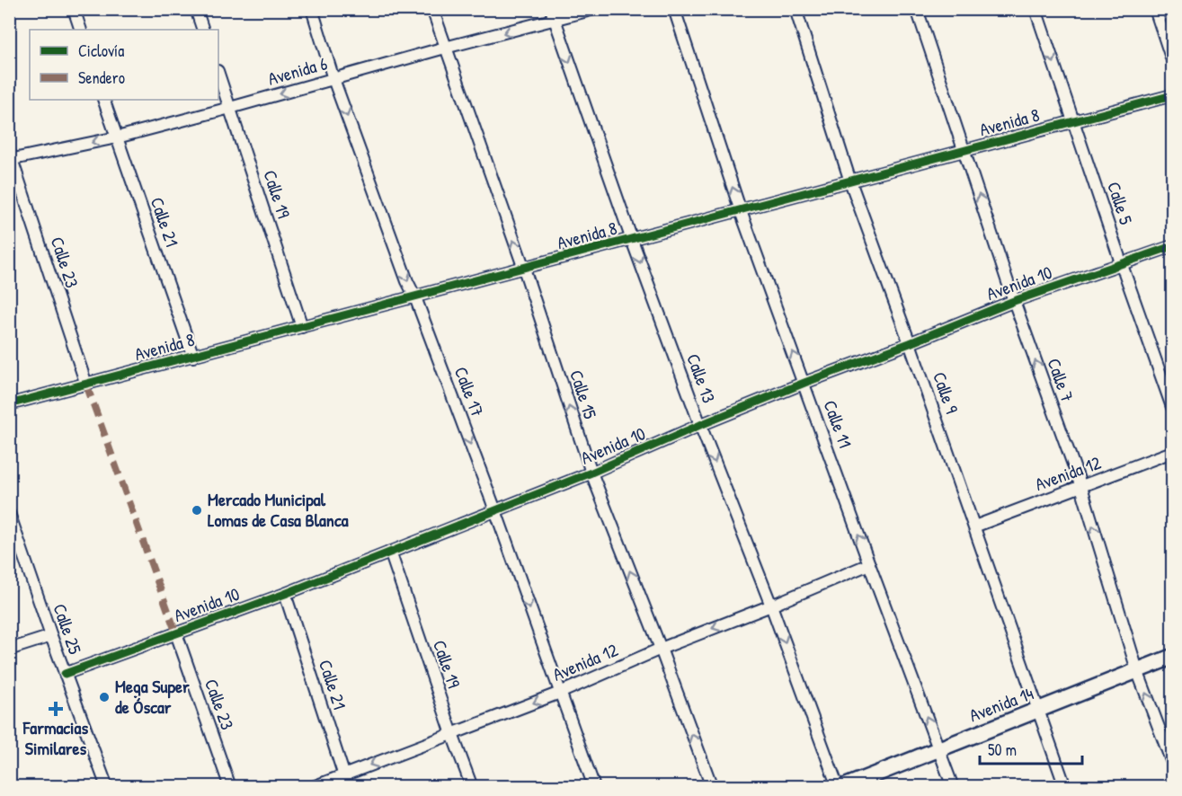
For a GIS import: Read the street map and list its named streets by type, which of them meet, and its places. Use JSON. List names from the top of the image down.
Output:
{
  "streets": {
    "main road": ["Avenida 14"],
    "street": [
      "Avenida 6",
      "Avenida 8",
      "Calle 19",
      "Calle 5",
      "Calle 21",
      "Calle 23",
      "Avenida 10",
      "Calle 13",
      "Calle 7",
      "Calle 17",
      "Calle 9",
      "Calle 15",
      "Calle 11",
      "Avenida 12",
      "Calle 25"
    ]
  },
  "crossings": [
    ["Avenida 6", "Calle 19"],
    ["Avenida 6", "Calle 21"],
    ["Avenida 6", "Calle 23"],
    ["Avenida 6", "Calle 13"],
    ["Avenida 6", "Calle 17"],
    ["Avenida 6", "Calle 15"],
    ["Avenida 8", "Calle 19"],
    ["Avenida 8", "Calle 5"],
    ["Avenida 8", "Calle 21"],
    ["Avenida 8", "Calle 23"],
    ["Avenida 8", "Calle 13"],
    ["Avenida 8", "Calle 7"],
    ["Avenida 8", "Calle 17"],
    ["Avenida 8", "Calle 9"],
    ["Avenida 8", "Calle 15"],
    ["Avenida 8", "Calle 11"],
    ["Calle 19", "Avenida 10"],
    ["Calle 19", "Avenida 12"],
    ["Calle 5", "Avenida 10"],
    ["Calle 21", "Avenida 10"],
    ["Calle 21", "Avenida 12"],
    ["Calle 23", "Avenida 10"],
    ["Avenida 10", "Calle 13"],
    ["Avenida 10", "Calle 7"],
    ["Avenida 10", "Calle 17"],
    ["Avenida 10", "Calle 9"],
    ["Avenida 10", "Calle 15"],
    ["Avenida 10", "Calle 11"],
    ["Avenida 10", "Calle 25"],
    ["Calle 13", "Avenida 12"],
    ["Calle 7", "Avenida 12"],
    ["Calle 7", "Avenida 14"],
    ["Calle 17", "Avenida 12"],
    ["Calle 9", "Avenida 12"],
    ["Calle 9", "Avenida 14"],
    ["Calle 15", "Avenida 12"],
    ["Calle 11", "Avenida 12"],
    ["Calle 11", "Avenida 14"]
  ],
  "one_way": [
    "Avenida 6",
    "Calle 13",
    "Calle 7",
    "Calle 17",
    "Calle 15",
    "Calle 11",
    "Avenida 12"
  ],
  "places": {
    "other": ["Mercado Municipal Lomas de Casa Blanca", "Mega Super de Óscar"],
    "health": ["Farmacias Similares"]
  },
  "legend": ["Ciclovía", "Sendero"],
  "scale_bar": "50 m"
}
